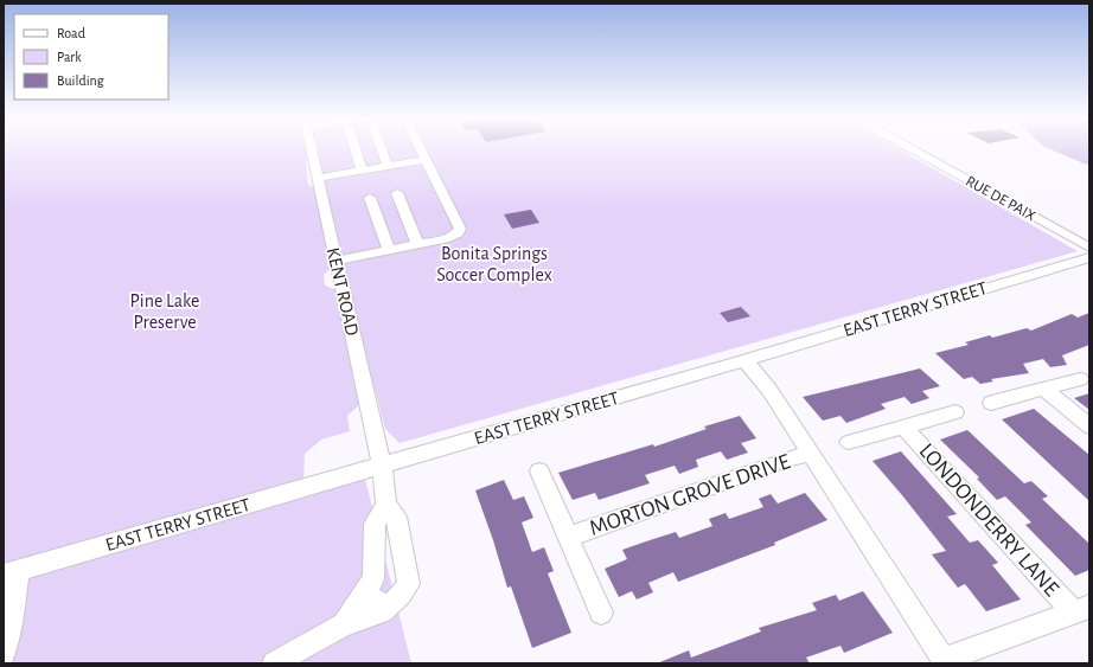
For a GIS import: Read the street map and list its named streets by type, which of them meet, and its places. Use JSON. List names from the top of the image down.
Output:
{
  "streets": {
    "street": [
      "RUE DE PAIX",
      "KENT ROAD",
      "EAST TERRY STREET",
      "MORTON GROVE DRIVE",
      "LONDONDERRY LANE"
    ]
  },
  "crossings": [
    ["KENT ROAD", "EAST TERRY STREET"],
    ["EAST TERRY STREET", "MORTON GROVE DRIVE"],
    ["MORTON GROVE DRIVE", "LONDONDERRY LANE"]
  ],
  "parks": ["Bonita Springs Soccer Complex", "Pine Lake Preserve"],
  "legend": ["Road", "Park", "Building"]
}
